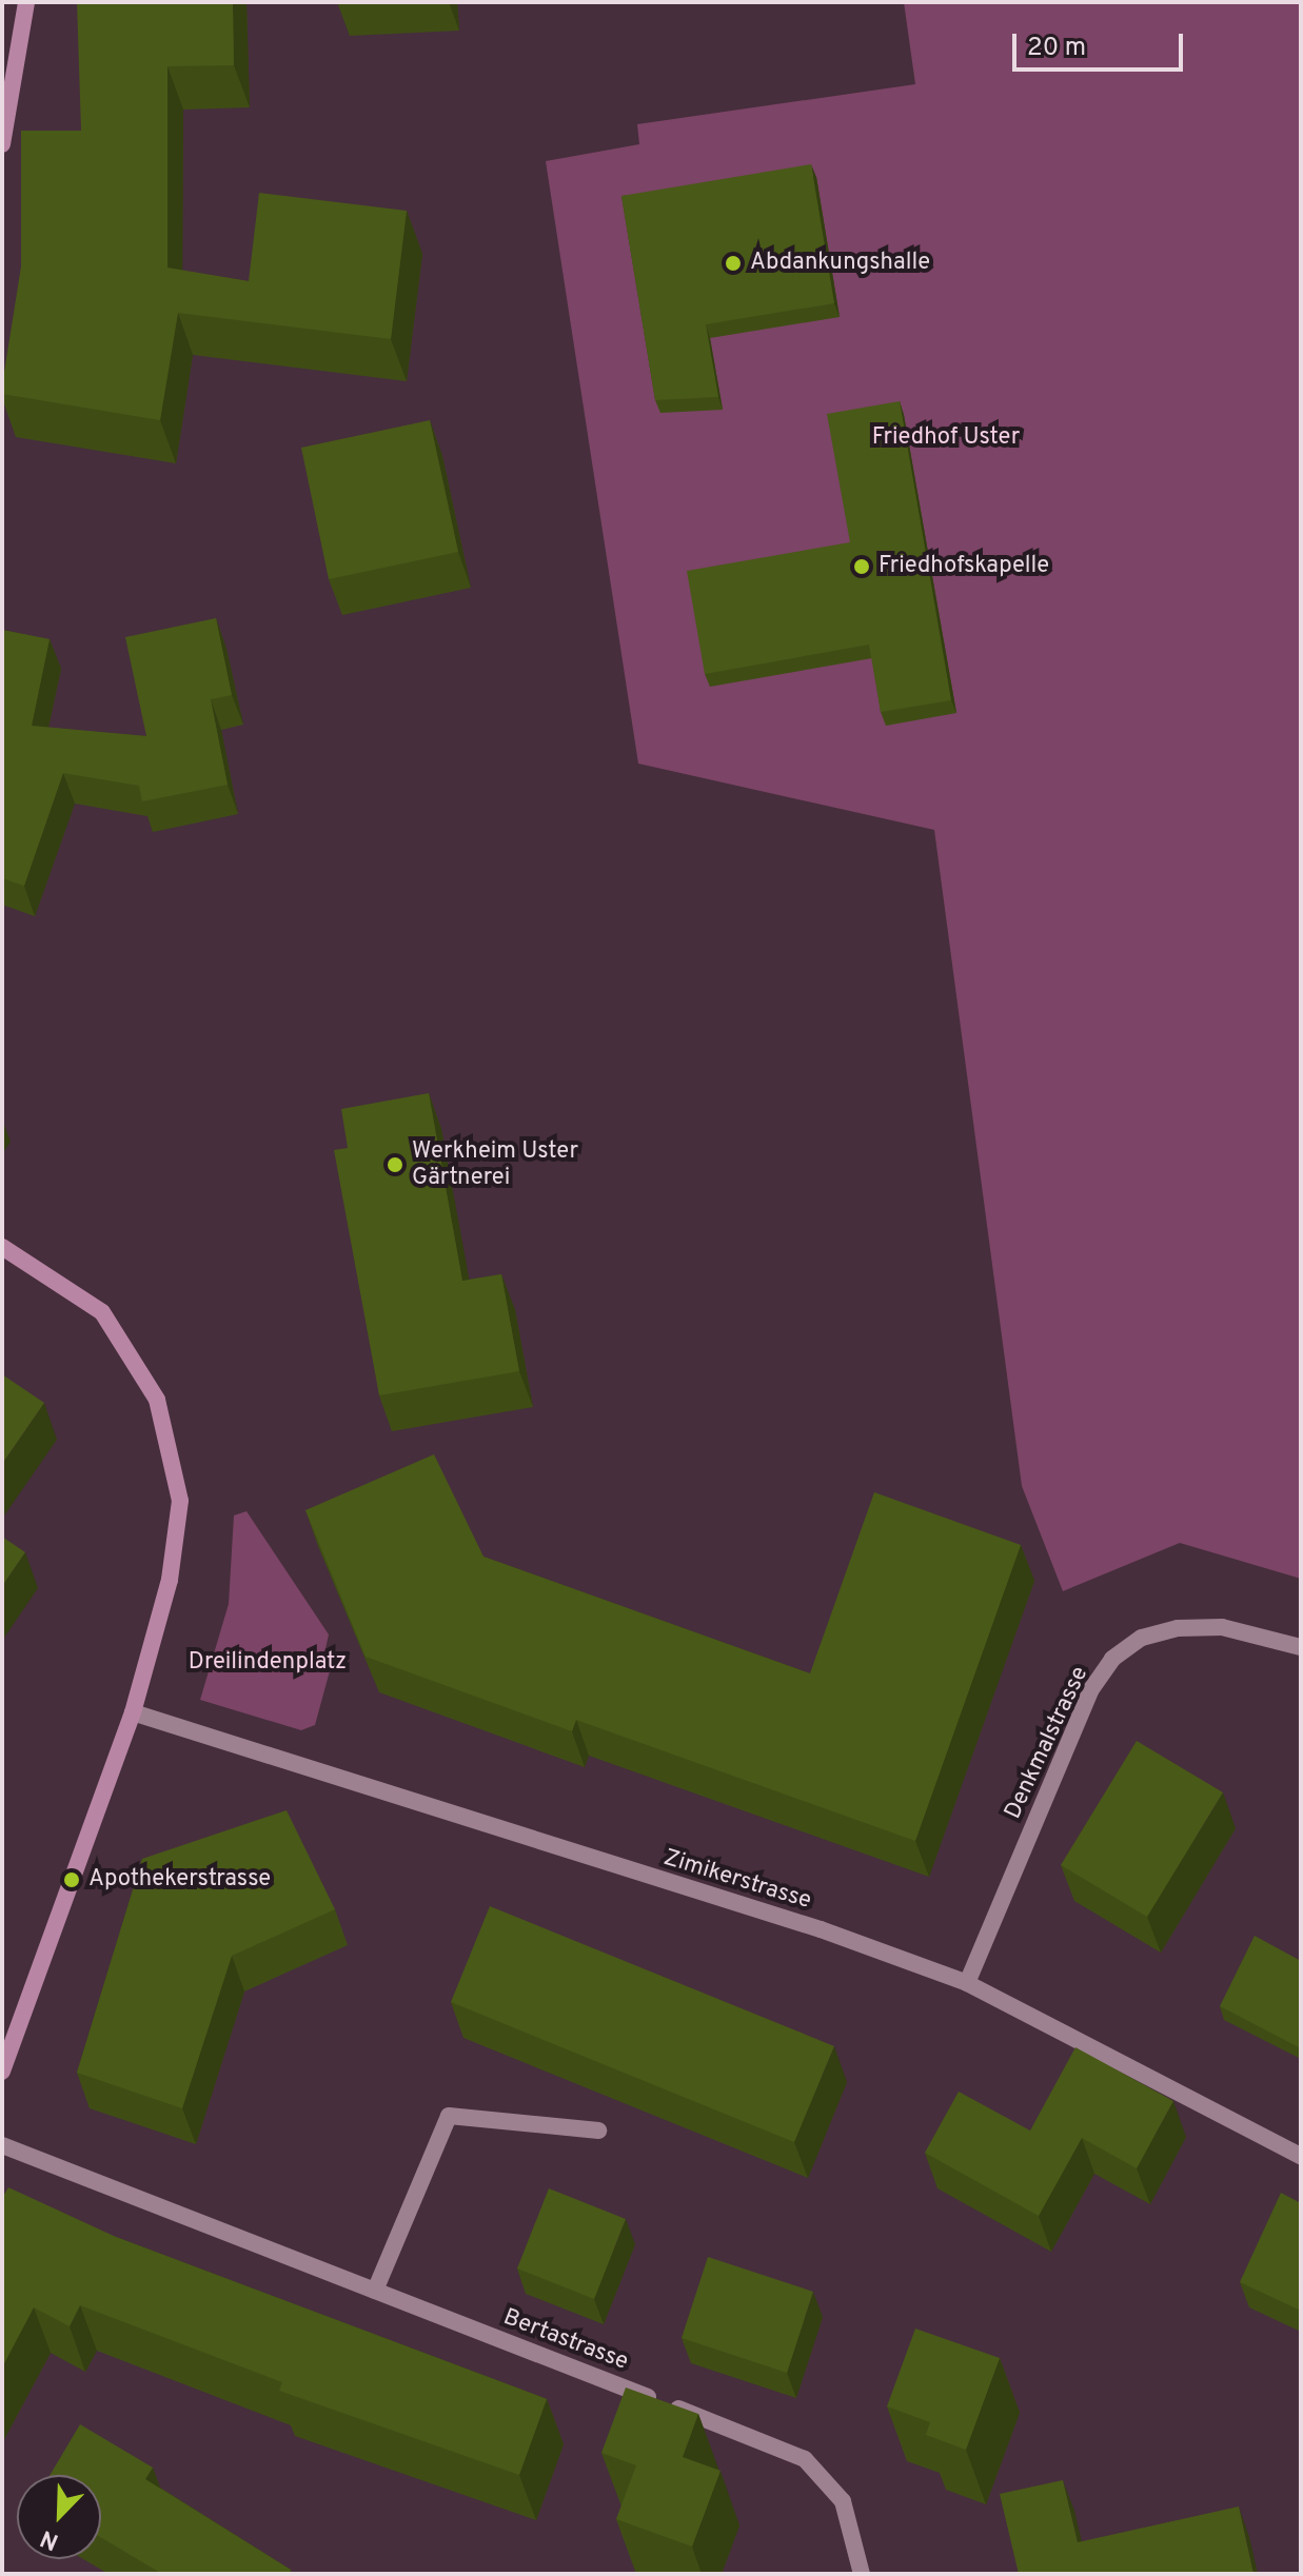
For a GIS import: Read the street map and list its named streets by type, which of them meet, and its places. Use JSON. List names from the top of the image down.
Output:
{
  "streets": {
    "street": ["Denkmalstrasse", "Zimikerstrasse", "Bertastrasse"]
  },
  "crossings": [
    ["Denkmalstrasse", "Zimikerstrasse"]
  ],
  "parks": ["Friedhof Uster", "Dreilindenplatz"],
  "places": [
    "Abdankungshalle",
    "Friedhofskapelle",
    "Werkheim Uster Gärtnerei",
    "Apothekerstrasse"
  ],
  "scale_bar": "20 m",
  "north": "bottom left"
}
